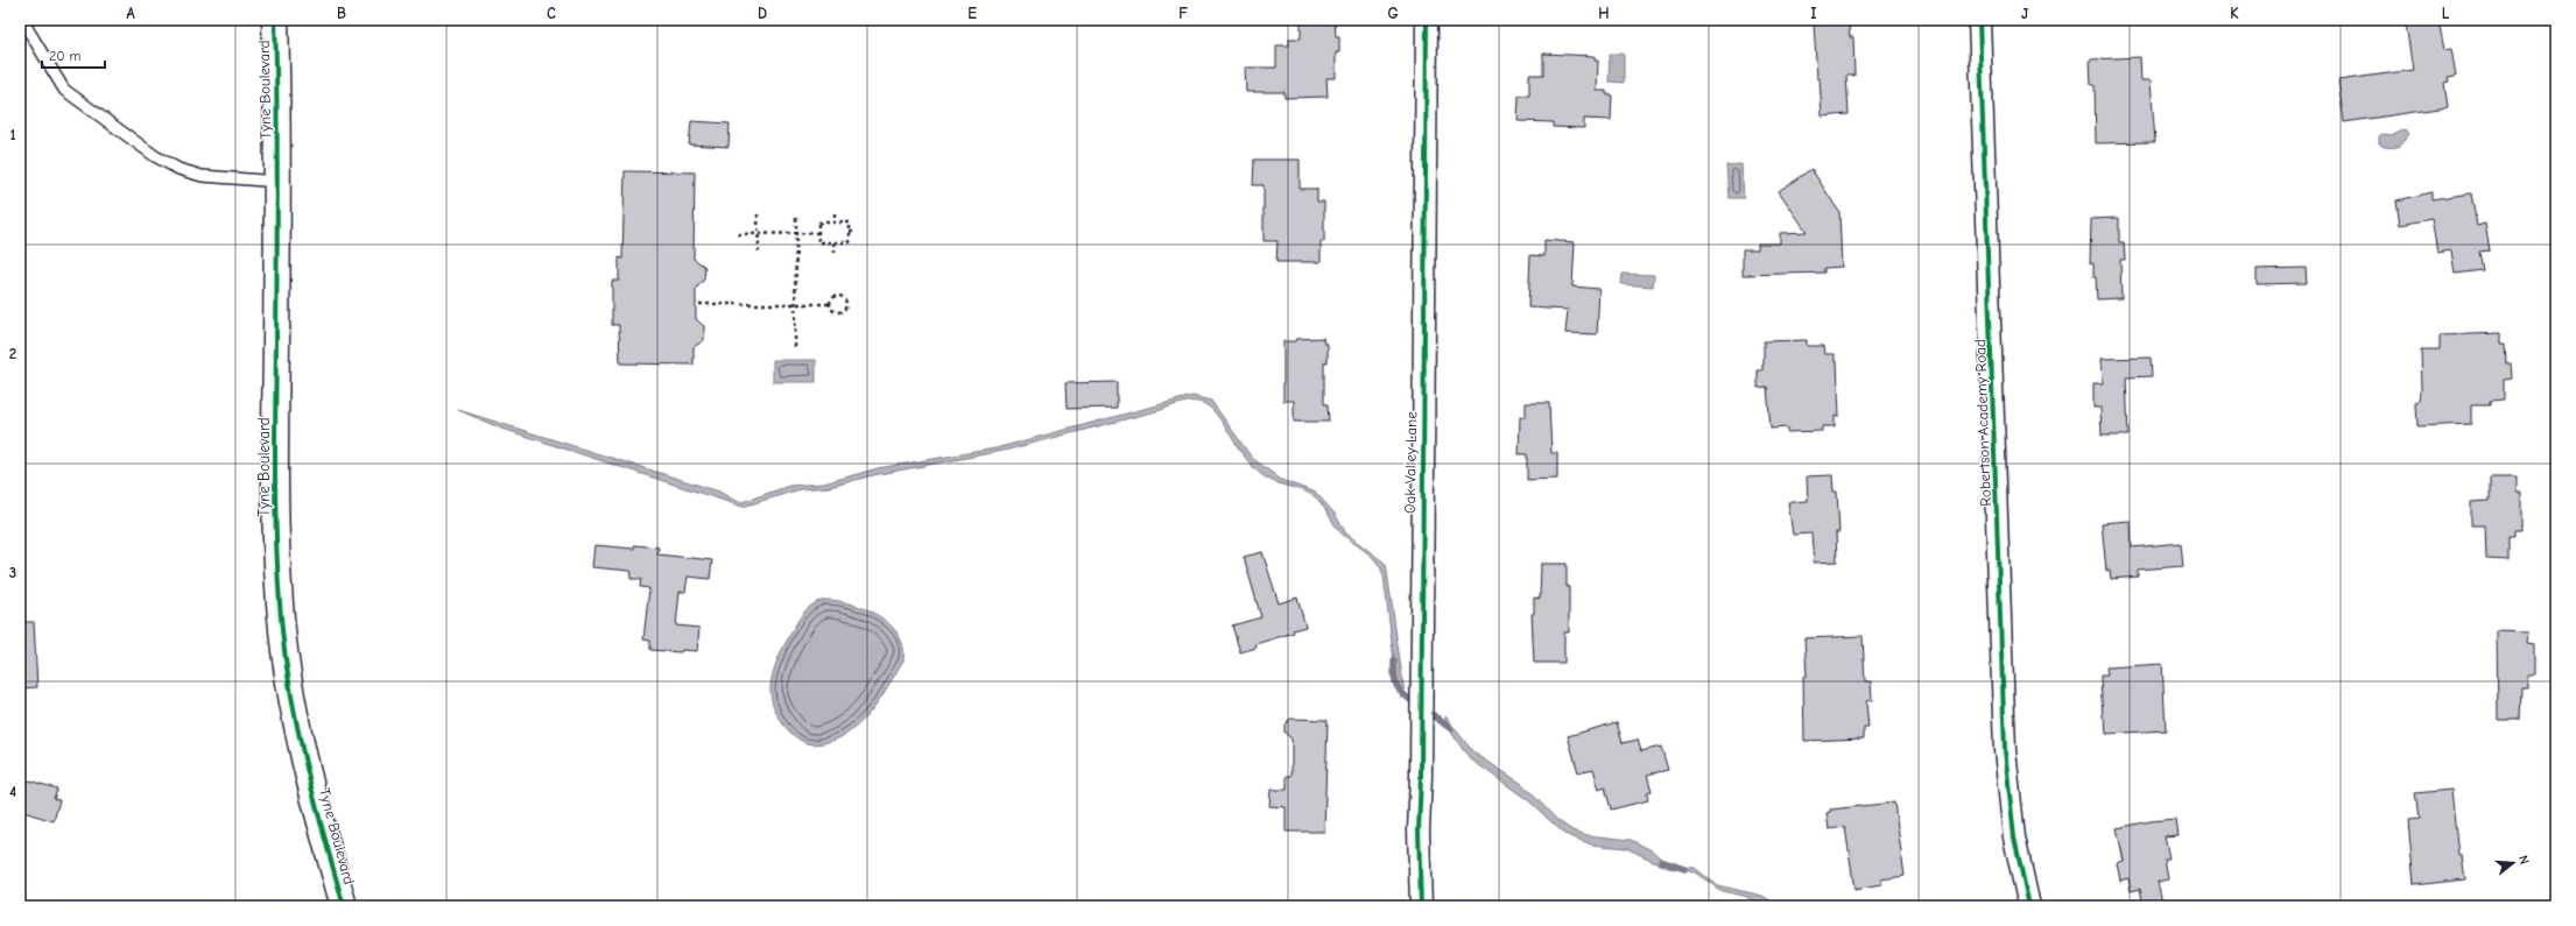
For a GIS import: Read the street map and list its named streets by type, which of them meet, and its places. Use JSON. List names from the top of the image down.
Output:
{
  "streets": {
    "street": ["Tyne Boulevard", "Robertson Academy Road", "Oak Valley Lane"]
  },
  "scale_bar": "20 m",
  "north": "right",
  "grid": {
    "columns": [
      "A",
      "B",
      "C",
      "D",
      "E",
      "F",
      "G",
      "H",
      "I",
      "J",
      "K",
      "L"
    ],
    "rows": [
      "1",
      "2",
      "3",
      "4"
    ]
  }
}
